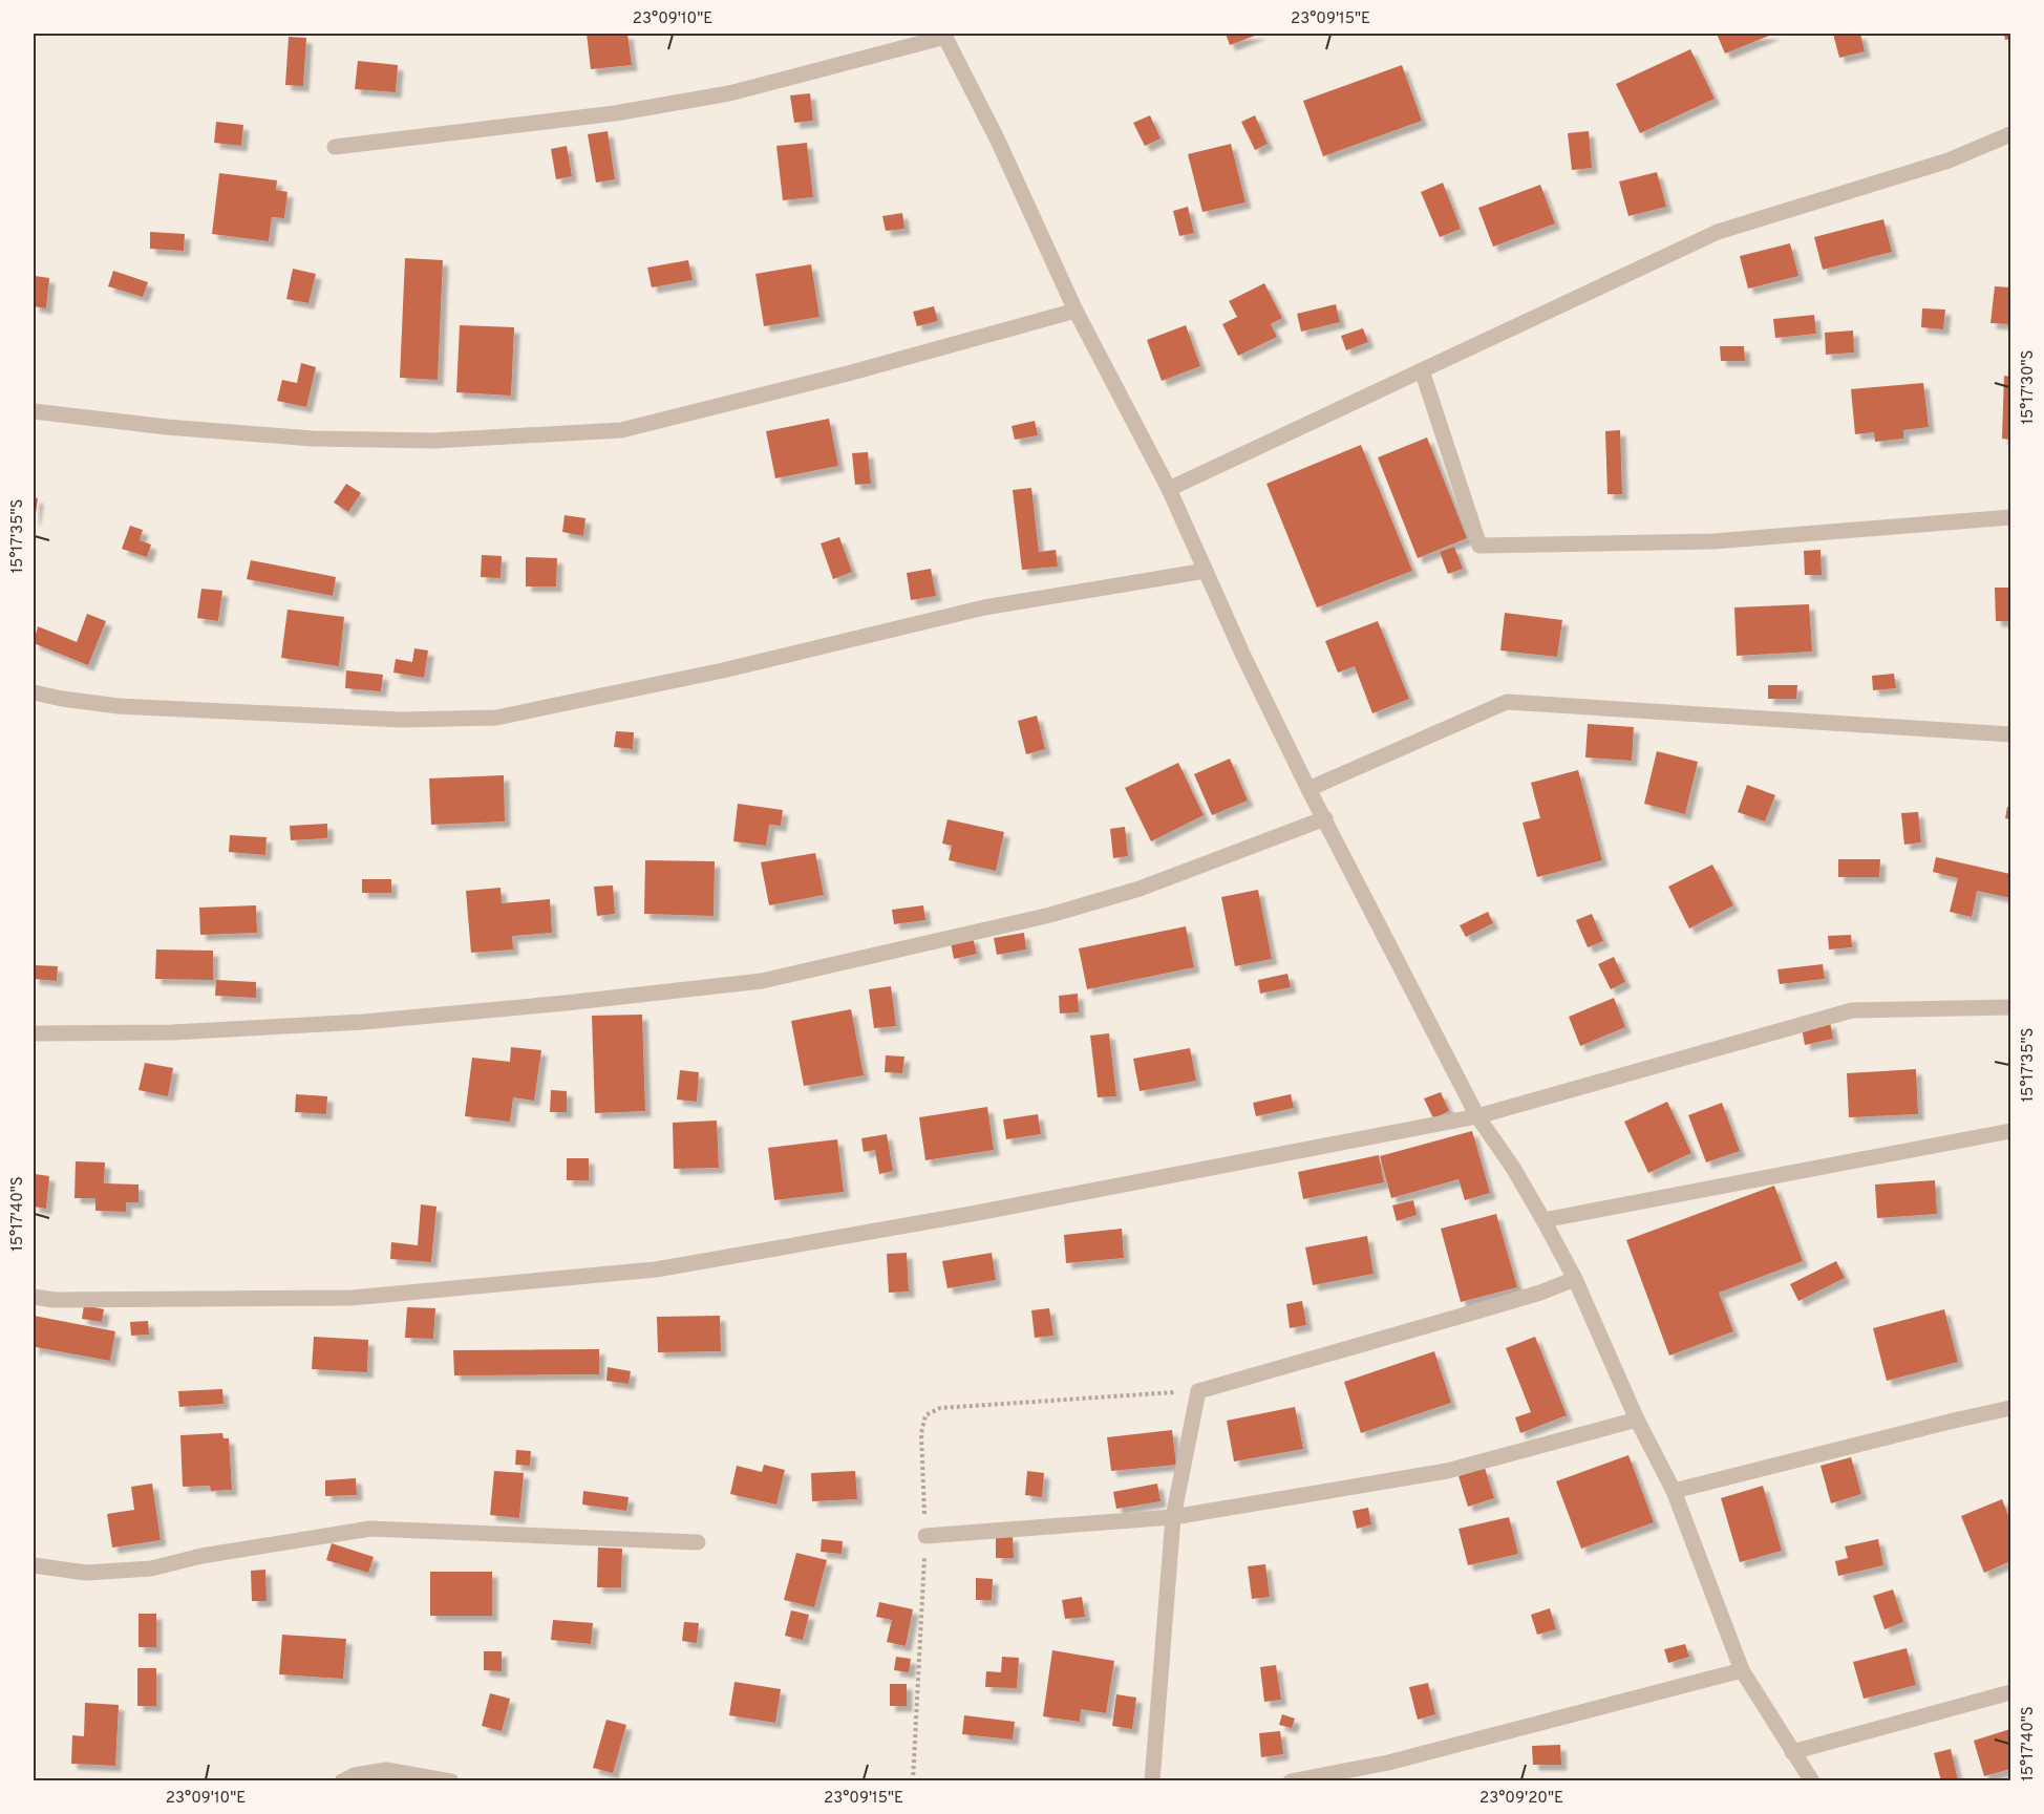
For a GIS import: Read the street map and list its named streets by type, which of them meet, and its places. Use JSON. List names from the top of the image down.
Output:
{
  "coordinates": [
    "23°09'10\"E",
    "23°09'15\"E",
    "15°17'30\"S",
    "15°17'35\"S",
    "15°17'40\"S",
    "23°09'20\"E"
  ]
}
